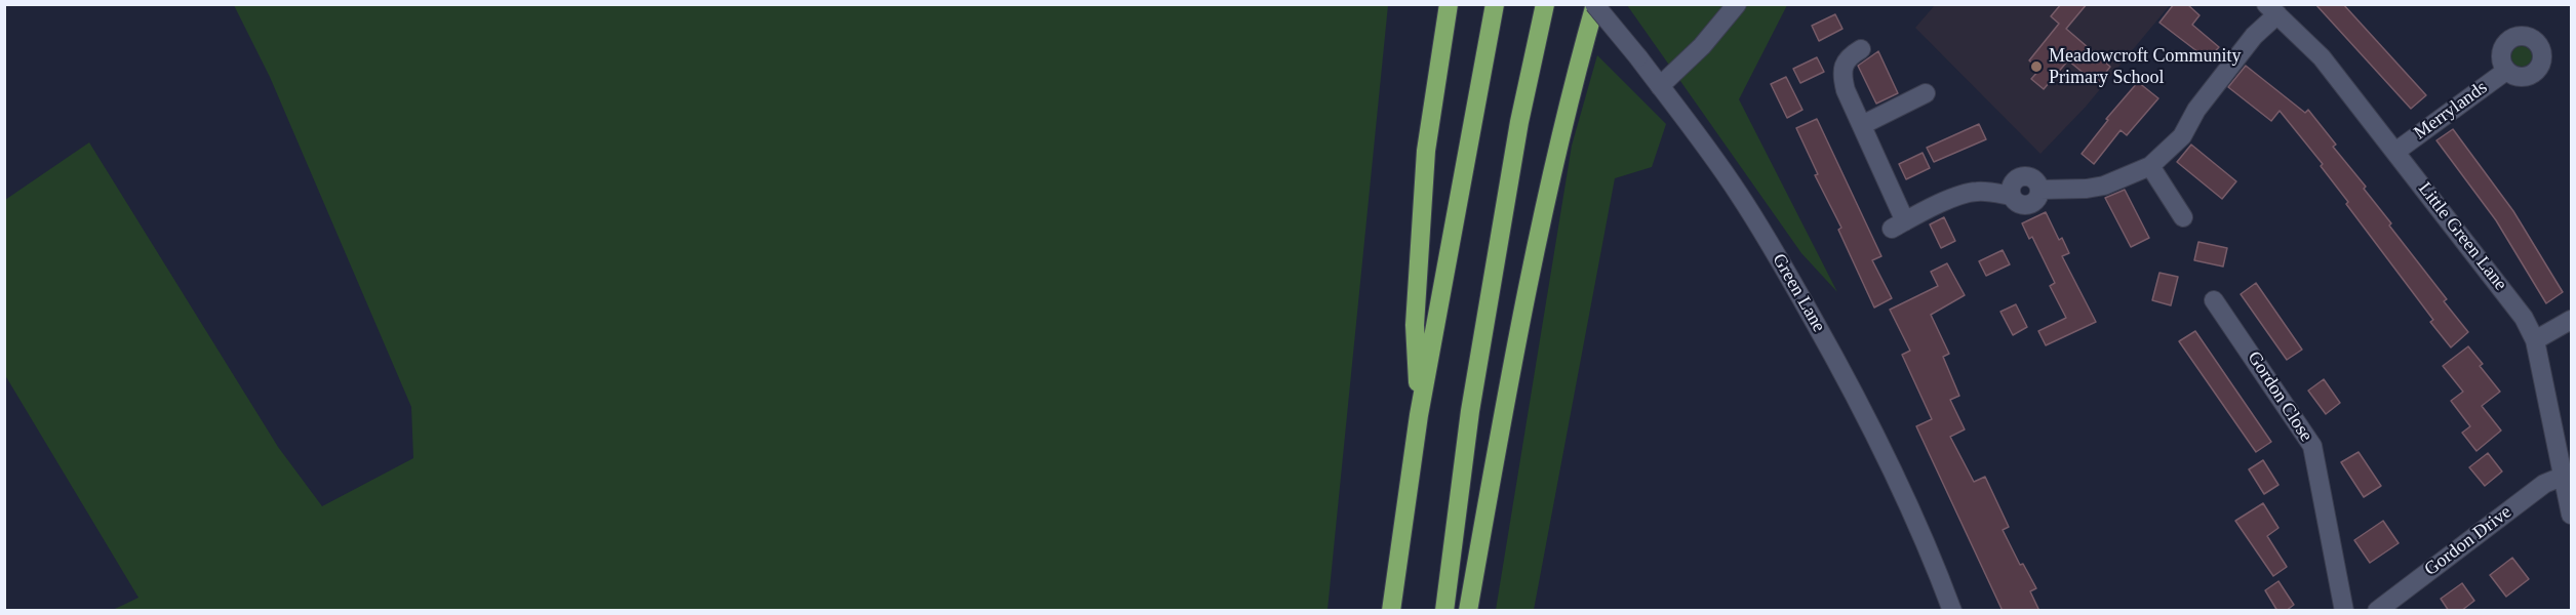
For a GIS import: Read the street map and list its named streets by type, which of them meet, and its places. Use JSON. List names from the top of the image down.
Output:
{
  "streets": {
    "street": [
      "Merrylands",
      "Little Green Lane",
      "Green Lane",
      "Gordon Close",
      "Gordon Drive"
    ]
  },
  "crossings": [
    ["Merrylands", "Little Green Lane"],
    ["Little Green Lane", "Gordon Drive"]
  ],
  "places": ["Meadowcroft Community Primary School"]
}
